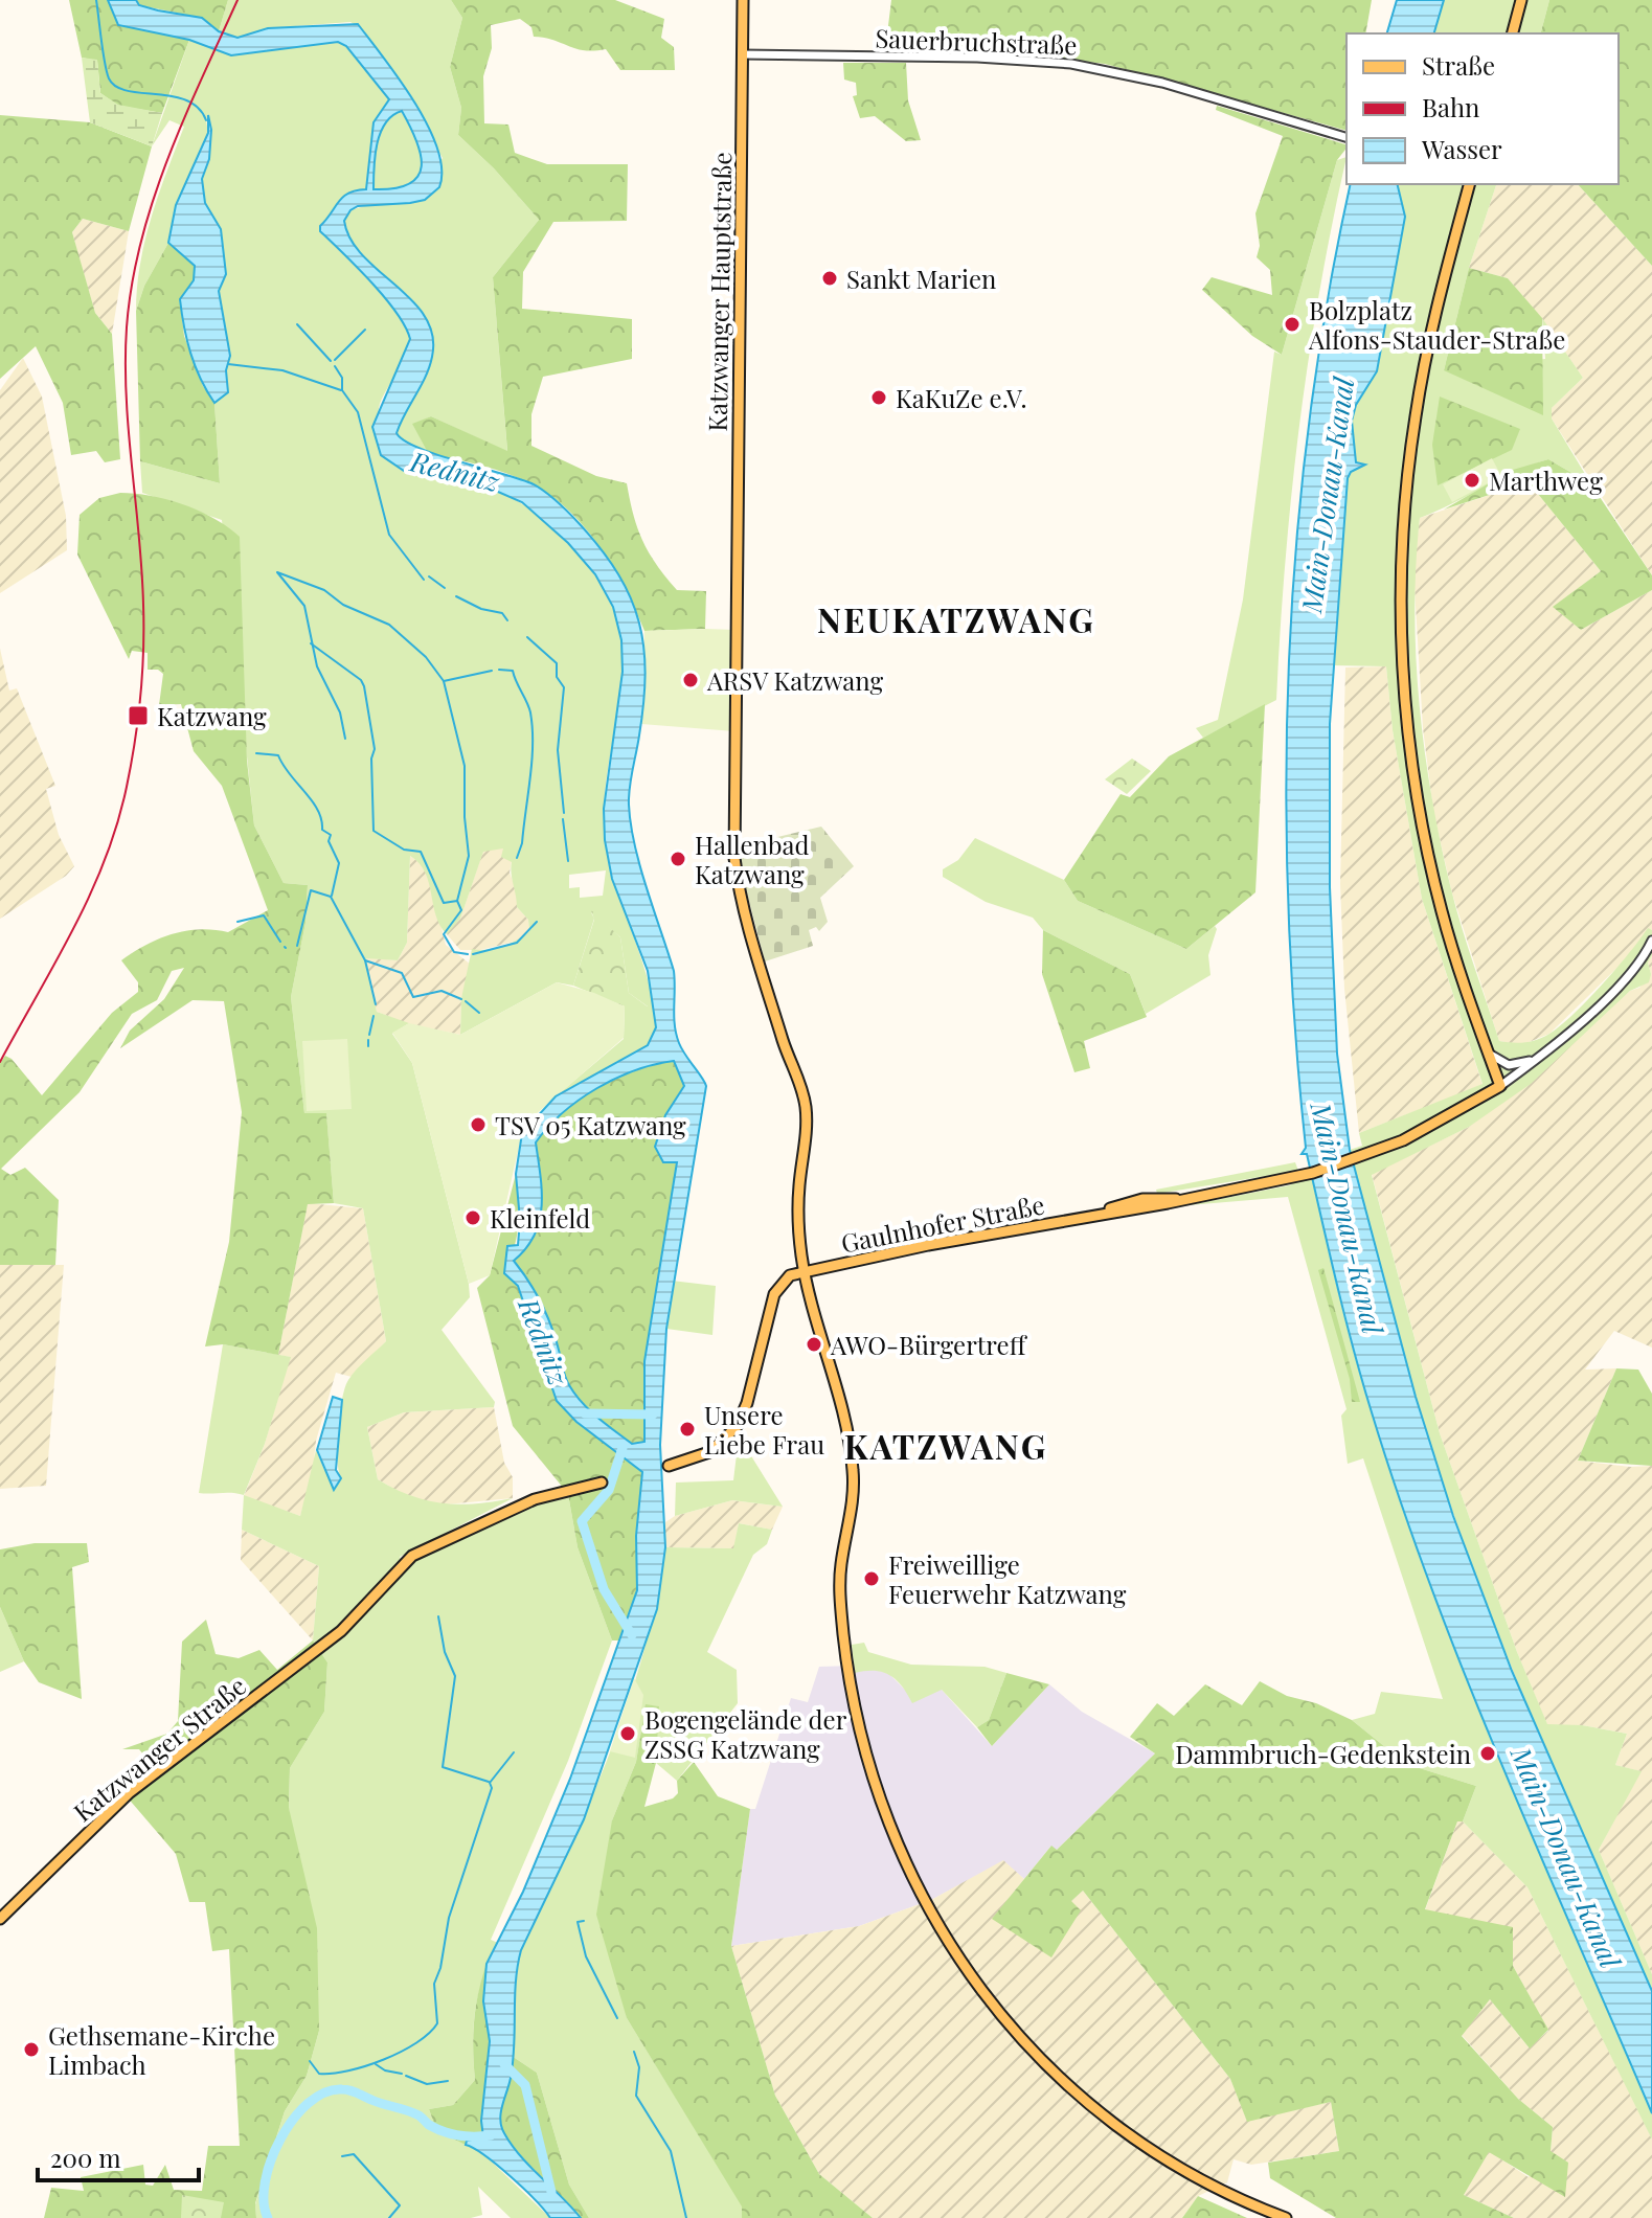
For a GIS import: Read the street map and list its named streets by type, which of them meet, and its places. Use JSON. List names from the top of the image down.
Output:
{
  "streets": {
    "main road": ["Katzwanger Hauptstraße", "Gaulnhofer Straße", "Katzwanger Straße"],
    "street": ["Sauerbruchstraße"]
  },
  "crossings": [
    ["Sauerbruchstraße", "Katzwanger Hauptstraße"],
    ["Katzwanger Hauptstraße", "Gaulnhofer Straße"]
  ],
  "districts": ["NEUKATZWANG", "KATZWANG"],
  "water": ["Rednitz", "Main-Donau-Kanal"],
  "places": {
    "other": [
      "Sankt Marien",
      "Bolzplatz Alfons-Stauder-Straße",
      "KaKuZe e.V.",
      "Marthweg",
      "ARSV Katzwang",
      "Hallenbad Katzwang",
      "TSV 05 Katzwang",
      "Kleinfeld",
      "AWO-Bürgertreff",
      "Unsere Liebe Frau",
      "Freiweillige Feuerwehr Katzwang",
      "Bogengelände der ZSSG Katzwang",
      "Dammbruch-Gedenkstein",
      "Gethsemane-Kirche Limbach"
    ],
    "transit": ["Katzwang"]
  },
  "legend": ["Straße", "Bahn", "Wasser"],
  "scale_bar": "200 m"
}
